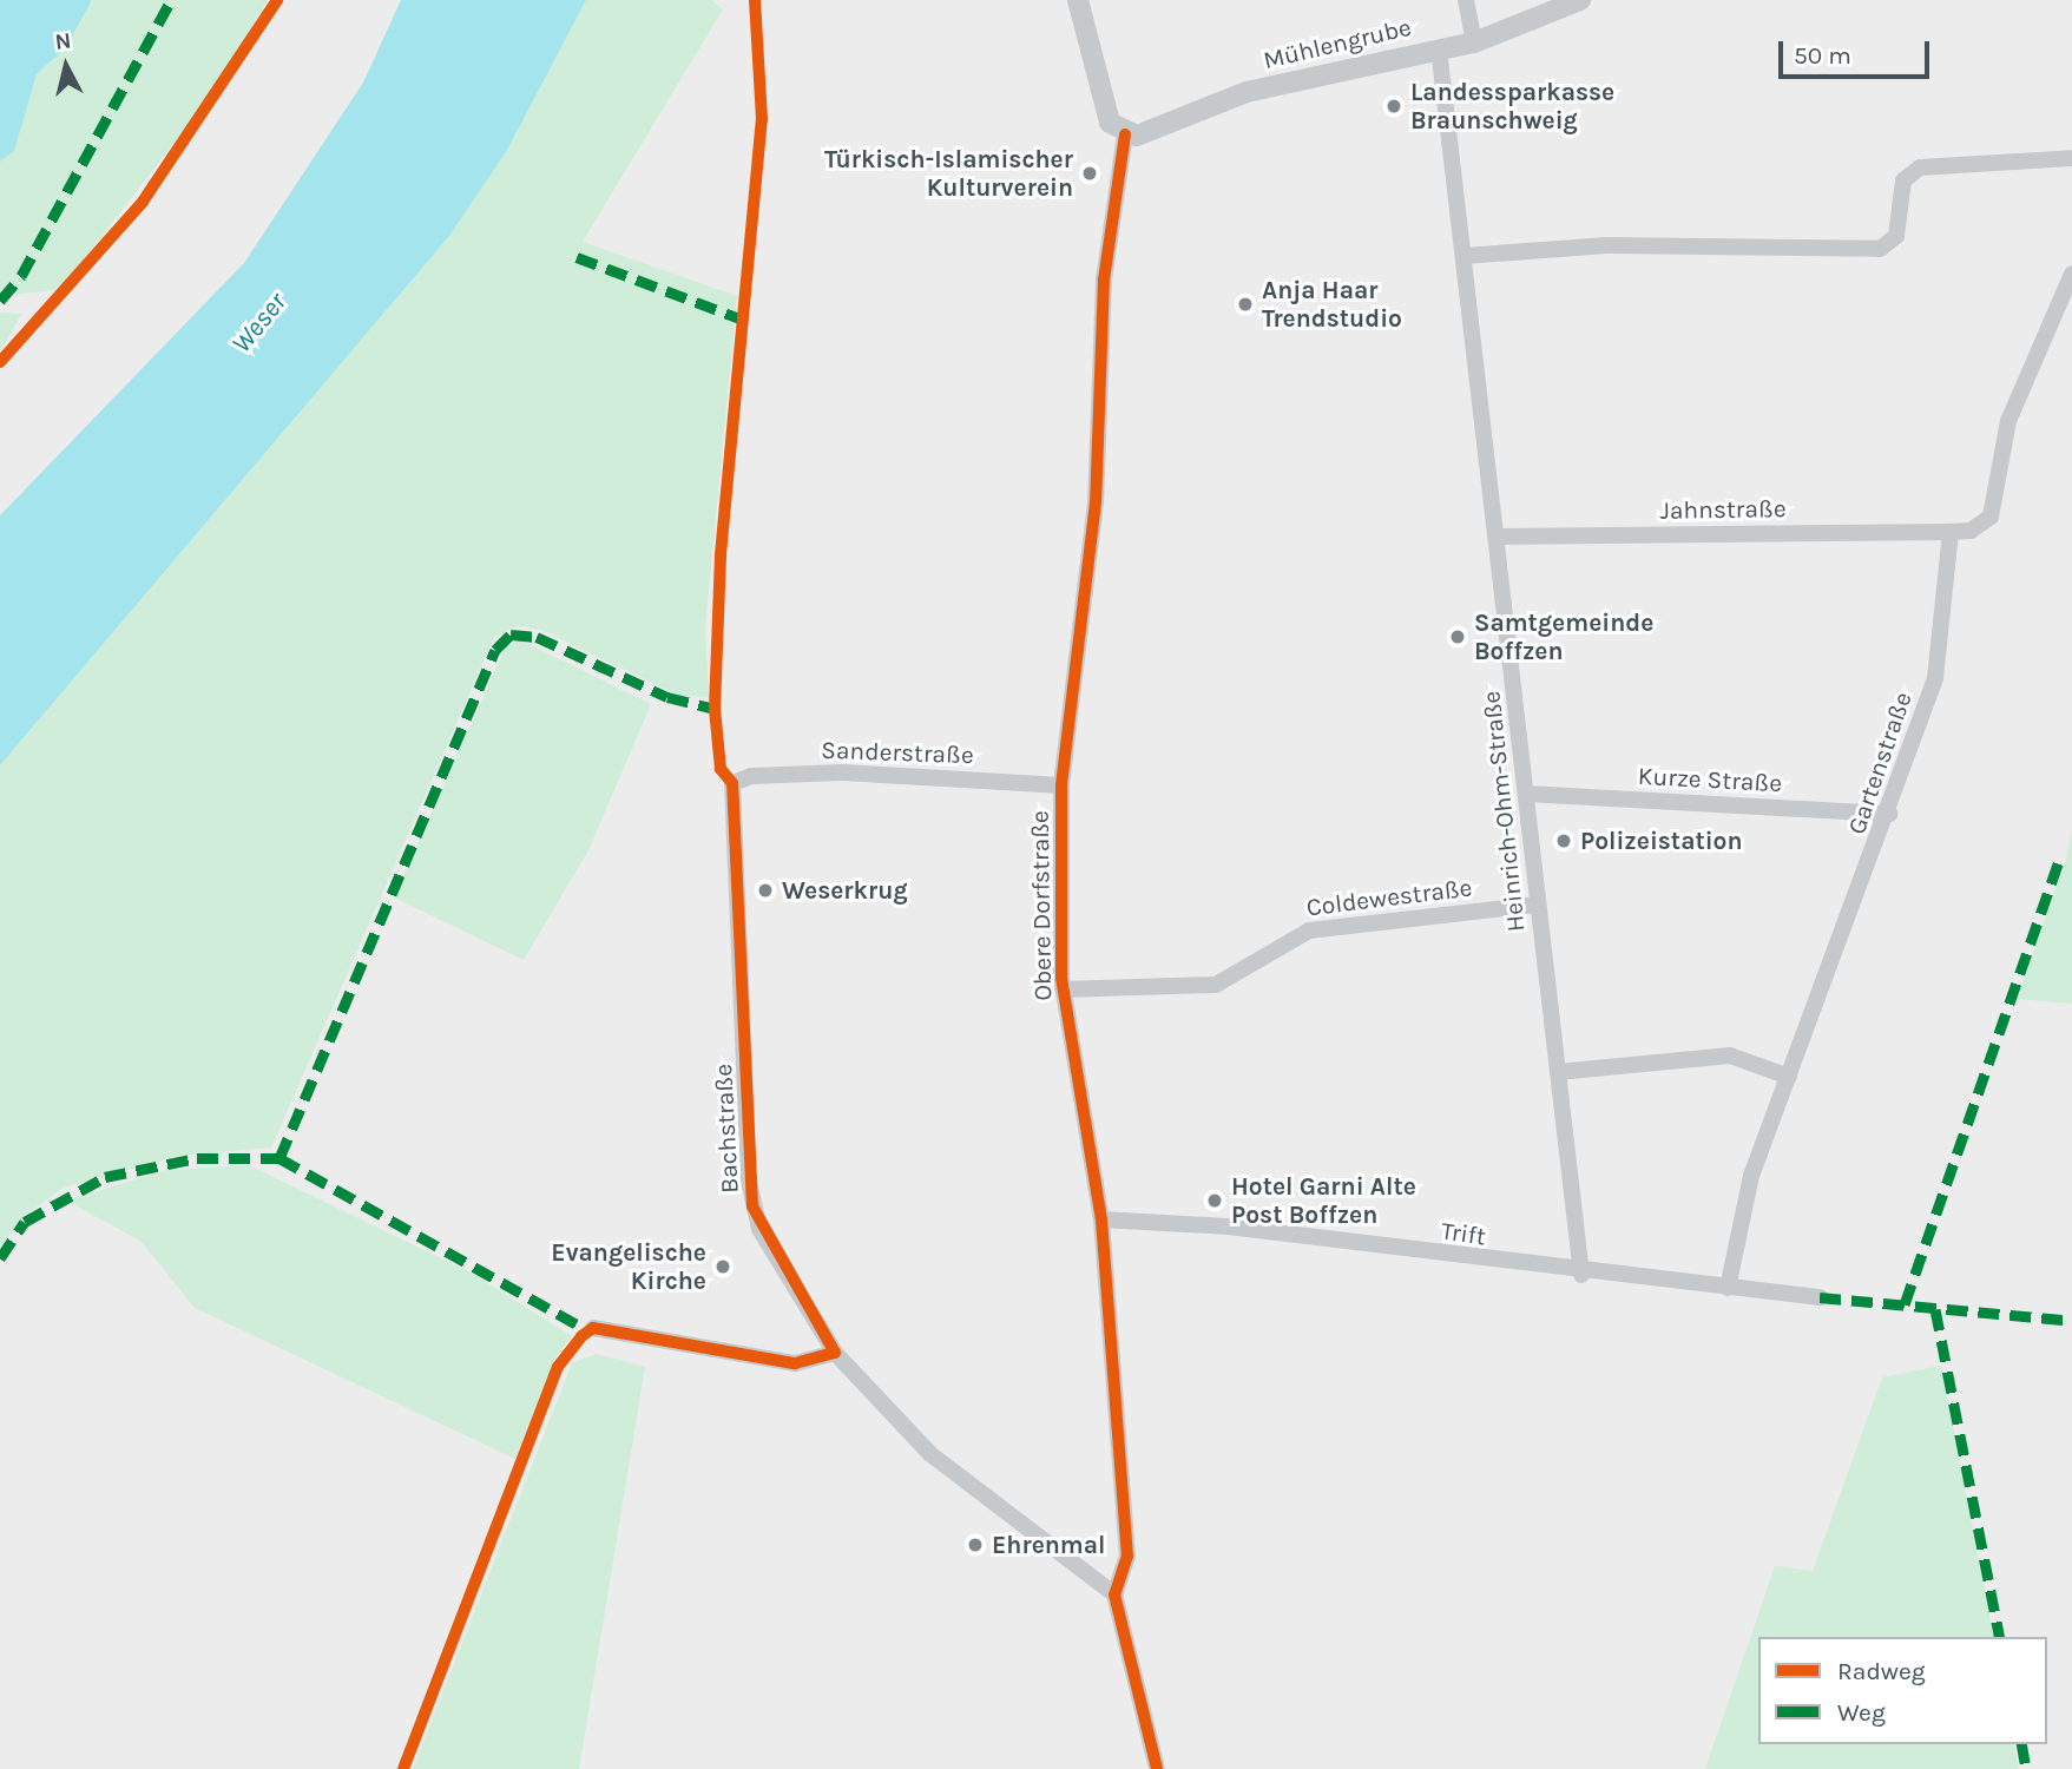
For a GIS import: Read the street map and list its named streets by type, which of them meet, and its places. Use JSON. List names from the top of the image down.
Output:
{
  "streets": {
    "street": [
      "Mühlengrube",
      "Jahnstraße",
      "Sanderstraße",
      "Gartenstraße",
      "Kurze Straße",
      "Heinrich-Ohm-Straße",
      "Coldewestraße",
      "Obere Dorfstraße",
      "Bachstraße",
      "Trift"
    ]
  },
  "crossings": [
    ["Mühlengrube", "Heinrich-Ohm-Straße"],
    ["Mühlengrube", "Obere Dorfstraße"],
    ["Jahnstraße", "Gartenstraße"],
    ["Jahnstraße", "Heinrich-Ohm-Straße"],
    ["Sanderstraße", "Obere Dorfstraße"],
    ["Sanderstraße", "Bachstraße"],
    ["Gartenstraße", "Kurze Straße"],
    ["Gartenstraße", "Trift"],
    ["Kurze Straße", "Heinrich-Ohm-Straße"],
    ["Heinrich-Ohm-Straße", "Coldewestraße"],
    ["Heinrich-Ohm-Straße", "Trift"],
    ["Coldewestraße", "Obere Dorfstraße"],
    ["Obere Dorfstraße", "Bachstraße"],
    ["Obere Dorfstraße", "Trift"]
  ],
  "water": ["Weser"],
  "places": [
    "Landessparkasse Braunschweig",
    "Türkisch-Islamischer Kulturverein",
    "Anja Haar Trendstudio",
    "Samtgemeinde Boffzen",
    "Polizeistation",
    "Weserkrug",
    "Hotel Garni Alte Post Boffzen",
    "Evangelische Kirche",
    "Ehrenmal"
  ],
  "legend": ["Radweg", "Weg"],
  "scale_bar": "50 m",
  "north": "top"
}
